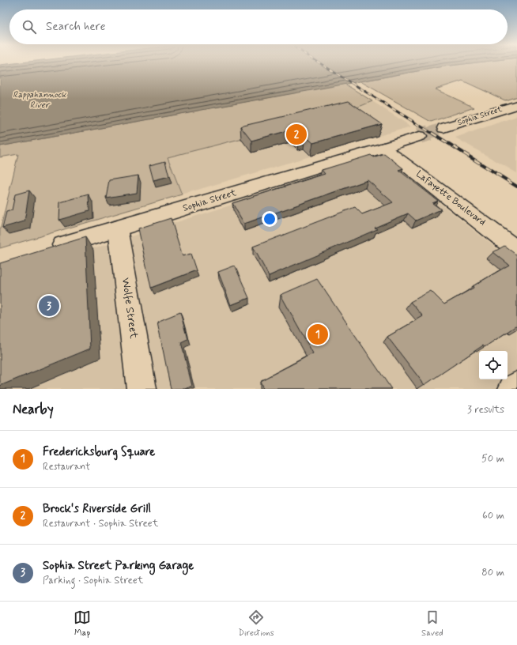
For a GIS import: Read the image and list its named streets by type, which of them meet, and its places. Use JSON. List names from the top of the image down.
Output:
{
  "streets": {
    "main road": ["Sophia Street", "Lafayette Boulevard", "Wolfe Street"]
  },
  "crossings": [
    ["Sophia Street", "Lafayette Boulevard"],
    ["Sophia Street", "Wolfe Street"]
  ],
  "water": ["Rappahannock River"],
  "page": {
    "search": "Search here",
    "pins": ["2", "3", "1"],
    "heading": ["Nearby", "3 results"],
    "list": [
      {
        "mark": "1",
        "name": "Fredericksburg Square",
        "note": "Restaurant",
        "value": "50 m"
      },
      {
        "mark": "2",
        "name": "Brock's Riverside Grill",
        "note": "Restaurant · Sophia Street",
        "value": "60 m"
      },
      {
        "mark": "3",
        "name": "Sophia Street Parking Garage",
        "note": "Parking · Sophia Street",
        "value": "80 m"
      }
    ],
    "nav": ["Map", "Directions", "Saved"]
  }
}
